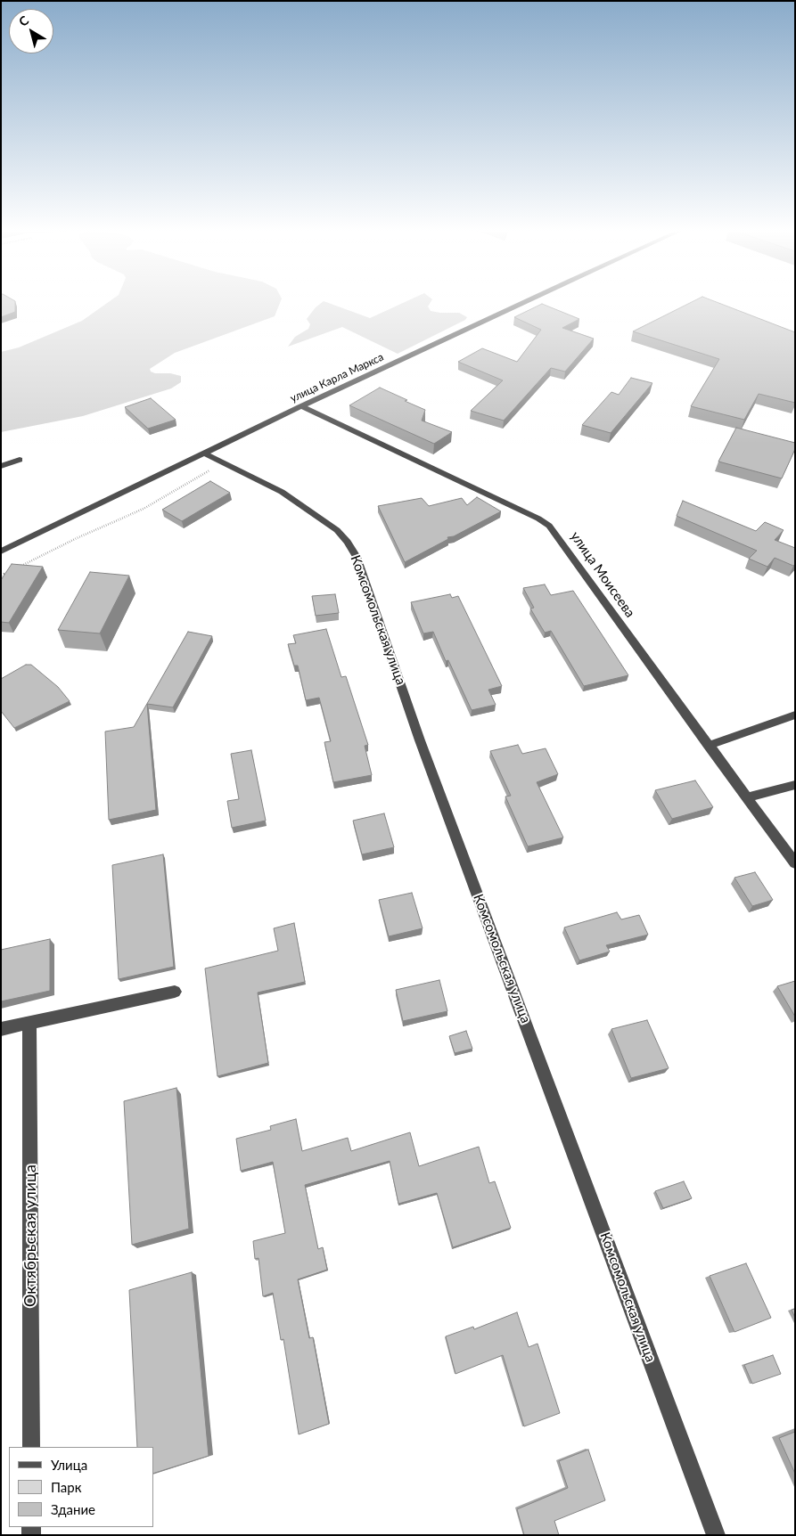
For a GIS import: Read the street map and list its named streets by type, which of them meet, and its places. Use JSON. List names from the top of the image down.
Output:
{
  "streets": {
    "street": [
      "улица Карла Маркса",
      "улица Моисеева",
      "Комсомольская улица",
      "Октябрьская улица"
    ]
  },
  "crossings": [
    ["улица Карла Маркса", "улица Моисеева"],
    ["улица Карла Маркса", "Комсомольская улица"]
  ],
  "legend": ["Улица", "Парк", "Здание"],
  "north": "top left"
}
